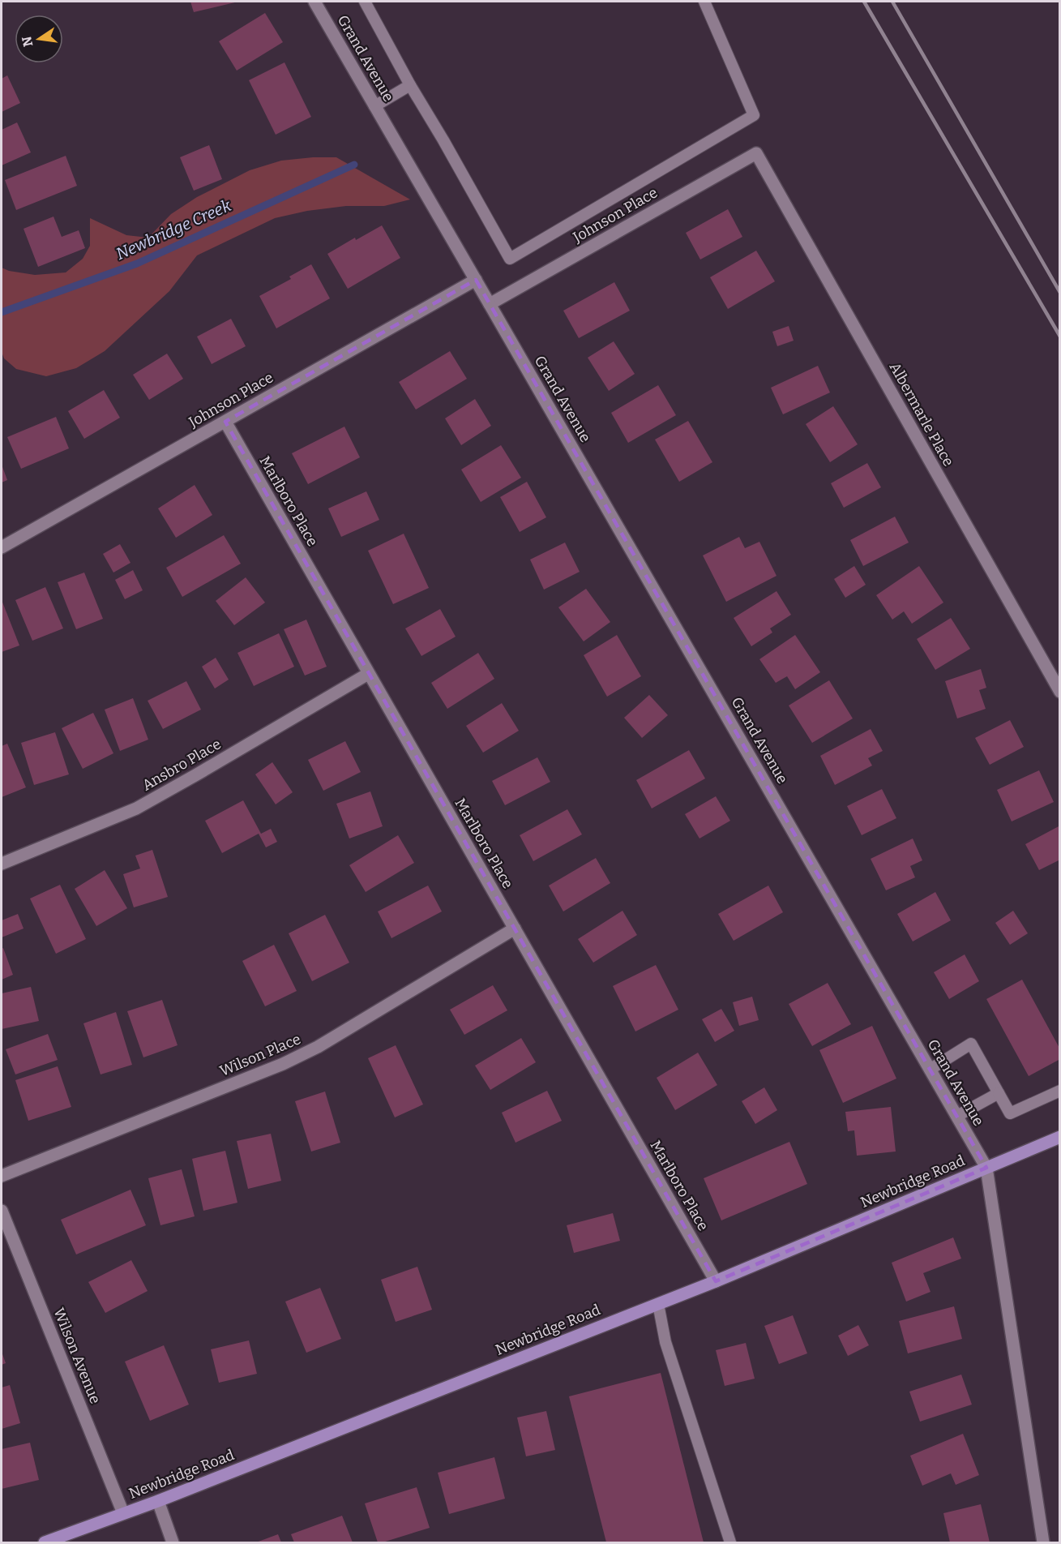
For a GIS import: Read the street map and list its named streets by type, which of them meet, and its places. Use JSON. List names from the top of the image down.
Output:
{
  "streets": {
    "main road": ["Newbridge Road"],
    "street": [
      "Grand Avenue",
      "Johnson Place",
      "Albermarle Place",
      "Marlboro Place",
      "Ansbro Place",
      "Wilson Place",
      "Wilson Avenue"
    ]
  },
  "crossings": [
    ["Grand Avenue", "Johnson Place"],
    ["Grand Avenue", "Newbridge Road"],
    ["Johnson Place", "Albermarle Place"],
    ["Johnson Place", "Marlboro Place"],
    ["Marlboro Place", "Ansbro Place"],
    ["Marlboro Place", "Wilson Place"],
    ["Marlboro Place", "Newbridge Road"],
    ["Newbridge Road", "Wilson Avenue"]
  ],
  "water": ["Newbridge Creek"],
  "north": "left"
}
